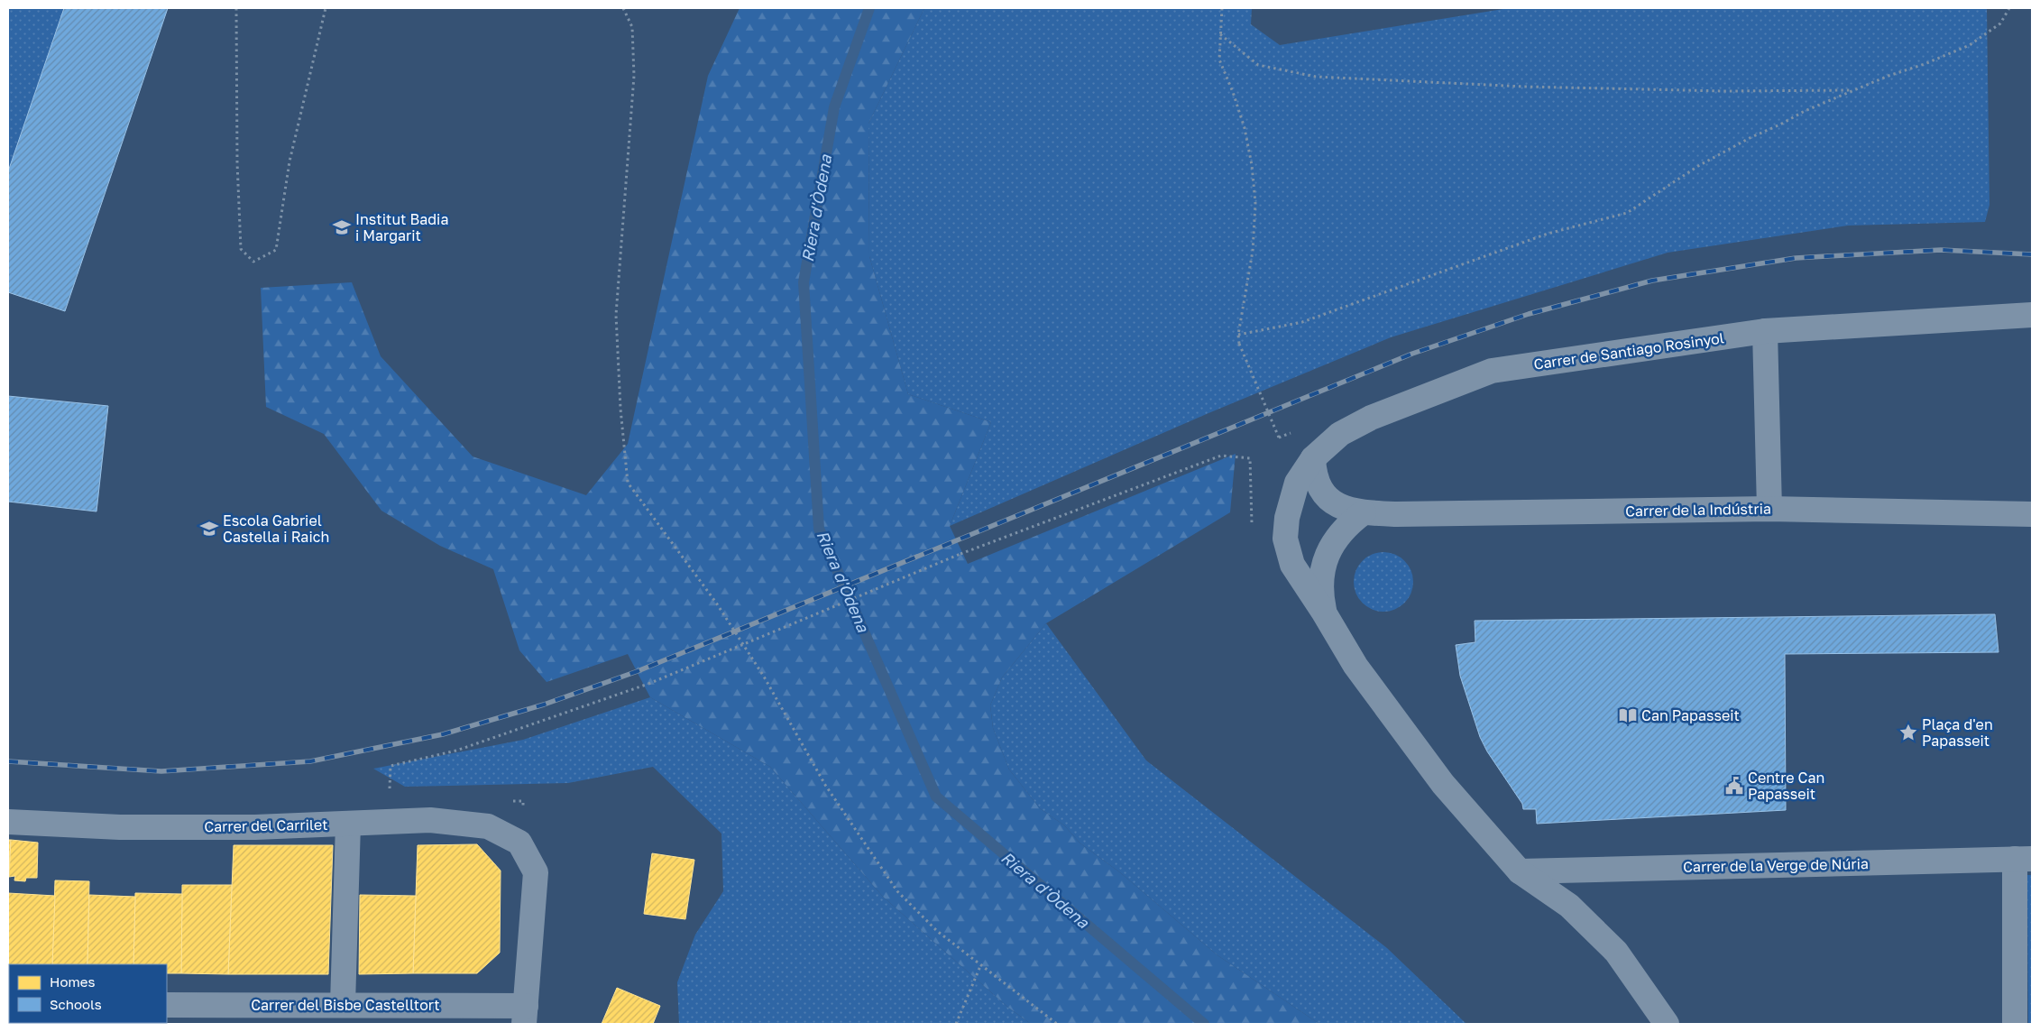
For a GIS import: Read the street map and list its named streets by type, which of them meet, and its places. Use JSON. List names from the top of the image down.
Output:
{
  "streets": {
    "street": [
      "Carrer de Santiago Rosinyol",
      "Carrer de la Indústria",
      "Carrer del Carrilet",
      "Carrer de la Verge de Núria",
      "Carrer del Bisbe Castelltort"
    ]
  },
  "crossings": [
    ["Carrer de Santiago Rosinyol", "Carrer de la Indústria"],
    ["Carrer de Santiago Rosinyol", "Carrer de la Verge de Núria"]
  ],
  "water": ["Riera d'Òdena"],
  "places": {
    "school or university": ["Institut Badia i Margarit", "Escola Gabriel Castella i Raich"],
    "library": ["Can Papasseit"],
    "place": ["Plaça d'en Papasseit"],
    "public building": ["Centre Can Papasseit"]
  },
  "legend": ["Homes", "Schools"]
}
